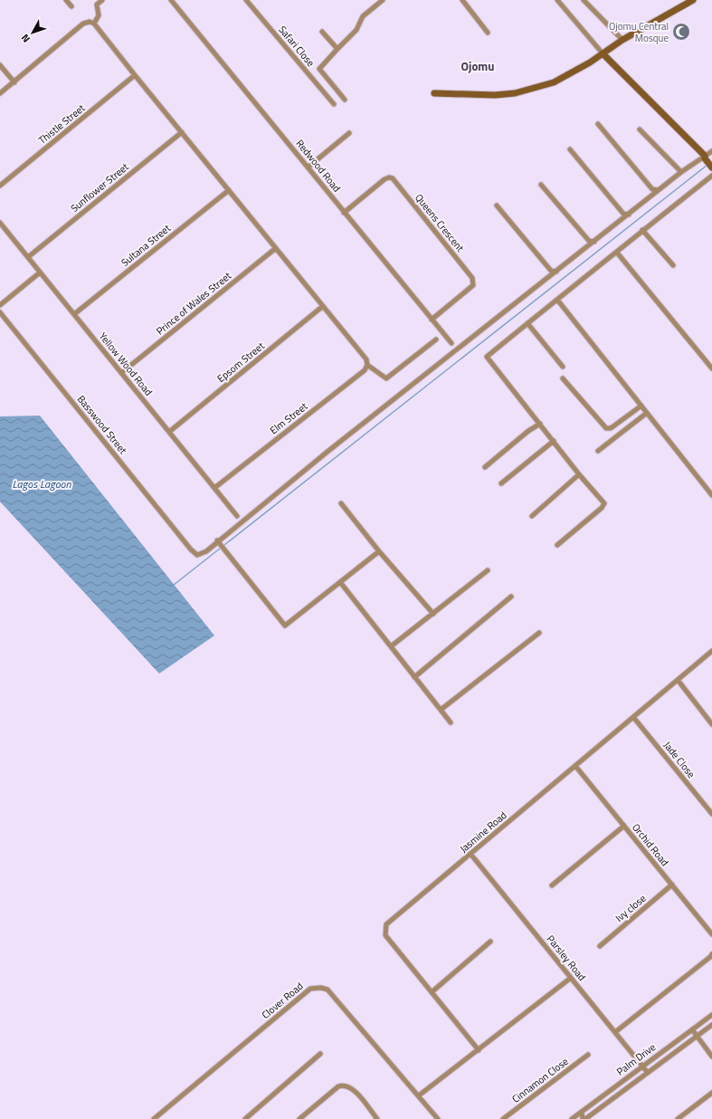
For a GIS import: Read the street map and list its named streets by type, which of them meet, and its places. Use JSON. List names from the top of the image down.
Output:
{
  "streets": {
    "street": [
      "Safari Close",
      "Thistle Street",
      "Redwood Road",
      "Sunflower Street",
      "Queens Crescent",
      "Sultana Street",
      "Prince of Wales Street",
      "Epsom Street",
      "Yellow Wood Road",
      "Elm Street",
      "Basswood Street",
      "Jade Close",
      "Jasmine Road",
      "Orchid Road",
      "Ivy close",
      "Parsley Road",
      "Clover Road",
      "Palm Drive",
      "Cinnamon Close"
    ]
  },
  "crossings": [
    ["Redwood Road", "Queens Crescent"],
    ["Sunflower Street", "Yellow Wood Road"],
    ["Sultana Street", "Yellow Wood Road"],
    ["Prince of Wales Street", "Yellow Wood Road"],
    ["Epsom Street", "Yellow Wood Road"],
    ["Yellow Wood Road", "Elm Street"],
    ["Jade Close", "Jasmine Road"],
    ["Jasmine Road", "Orchid Road"],
    ["Jasmine Road", "Parsley Road"],
    ["Orchid Road", "Ivy close"],
    ["Parsley Road", "Palm Drive"]
  ],
  "districts": ["Ojomu"],
  "water": ["Lagos Lagoon"],
  "places": {
    "mosque": ["Ojomu Central Mosque"]
  },
  "north": "bottom left"
}
